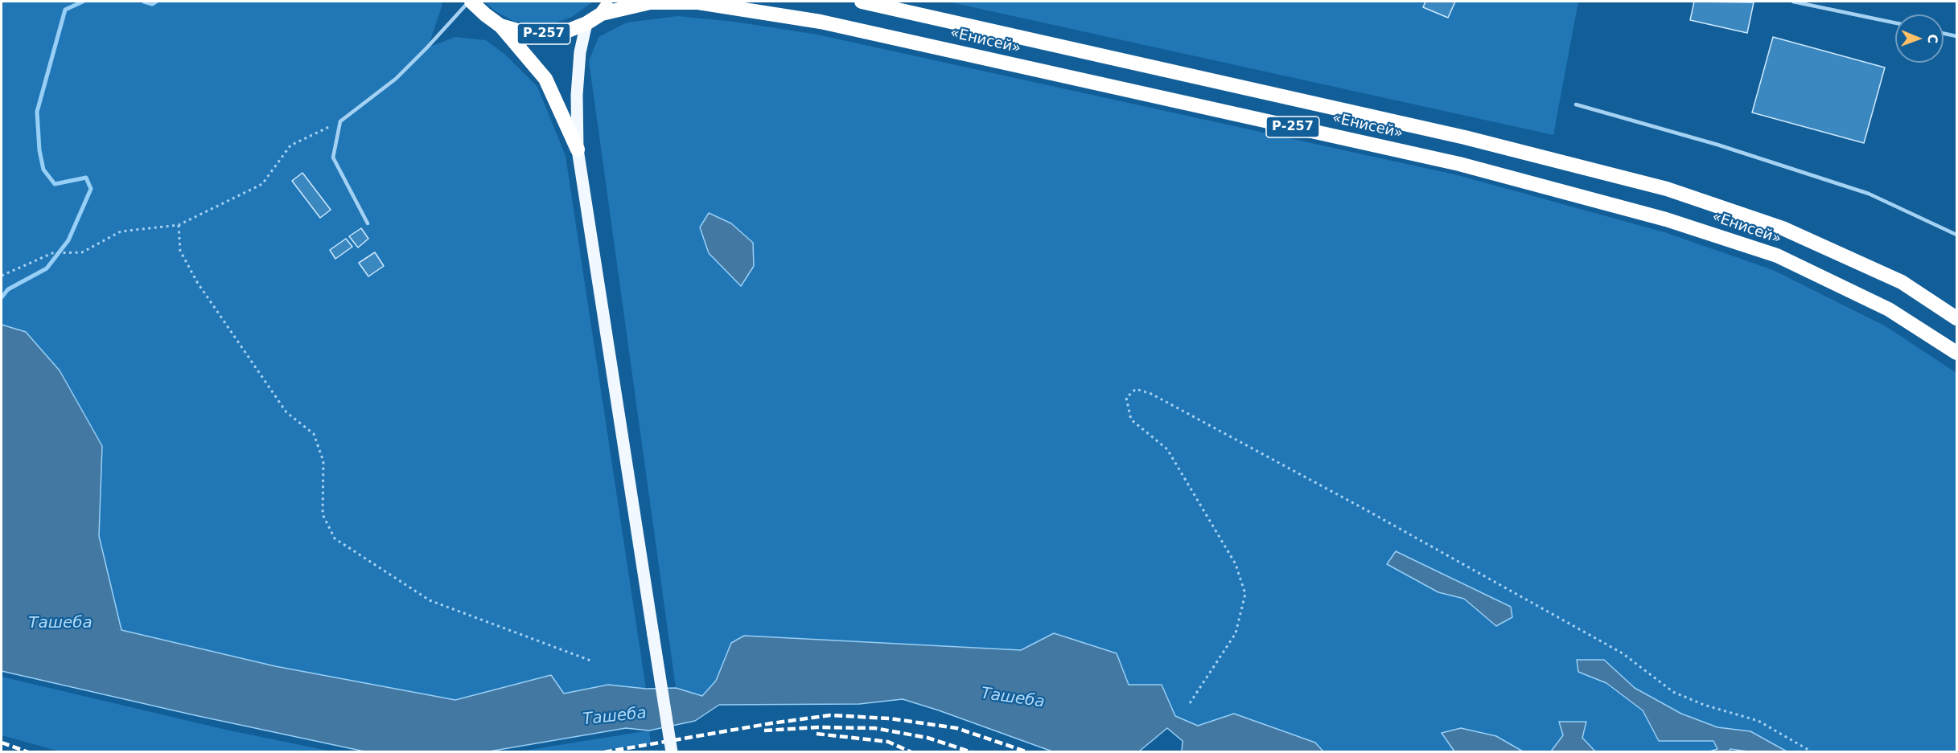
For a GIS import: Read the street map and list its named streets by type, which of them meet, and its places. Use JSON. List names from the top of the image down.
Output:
{
  "streets": {
    "highway": ["Р-257", "«Енисей»"]
  },
  "water": ["Ташеба"],
  "north": "right"
}
